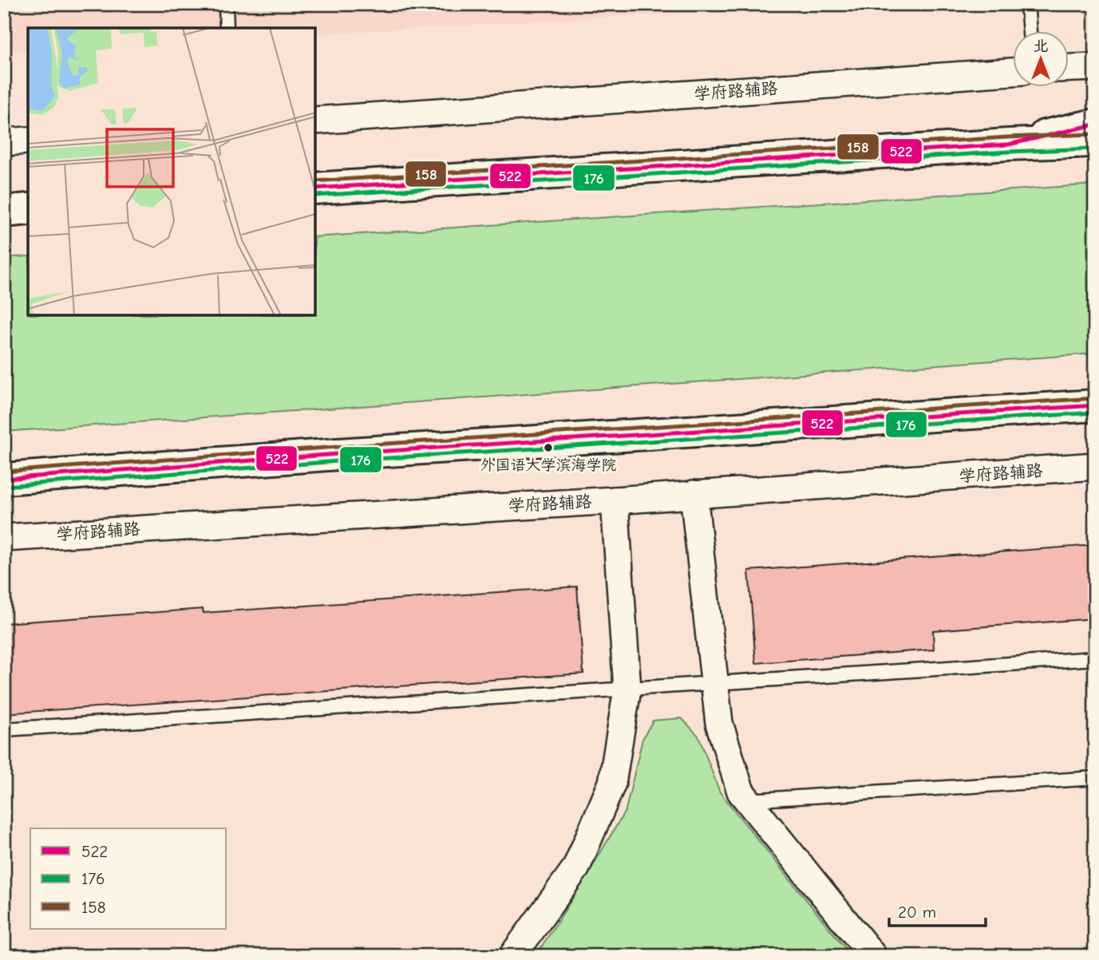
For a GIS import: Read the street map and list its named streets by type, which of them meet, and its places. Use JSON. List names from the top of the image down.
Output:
{
  "streets": {
    "street": ["学府路辅路"]
  },
  "places": ["外国语大学滨海学院"],
  "lines": ["transit line 522", "transit line 158", "transit line 176"],
  "legend": ["522", "176", "158"],
  "scale_bar": "20 m",
  "north": "top"
}
